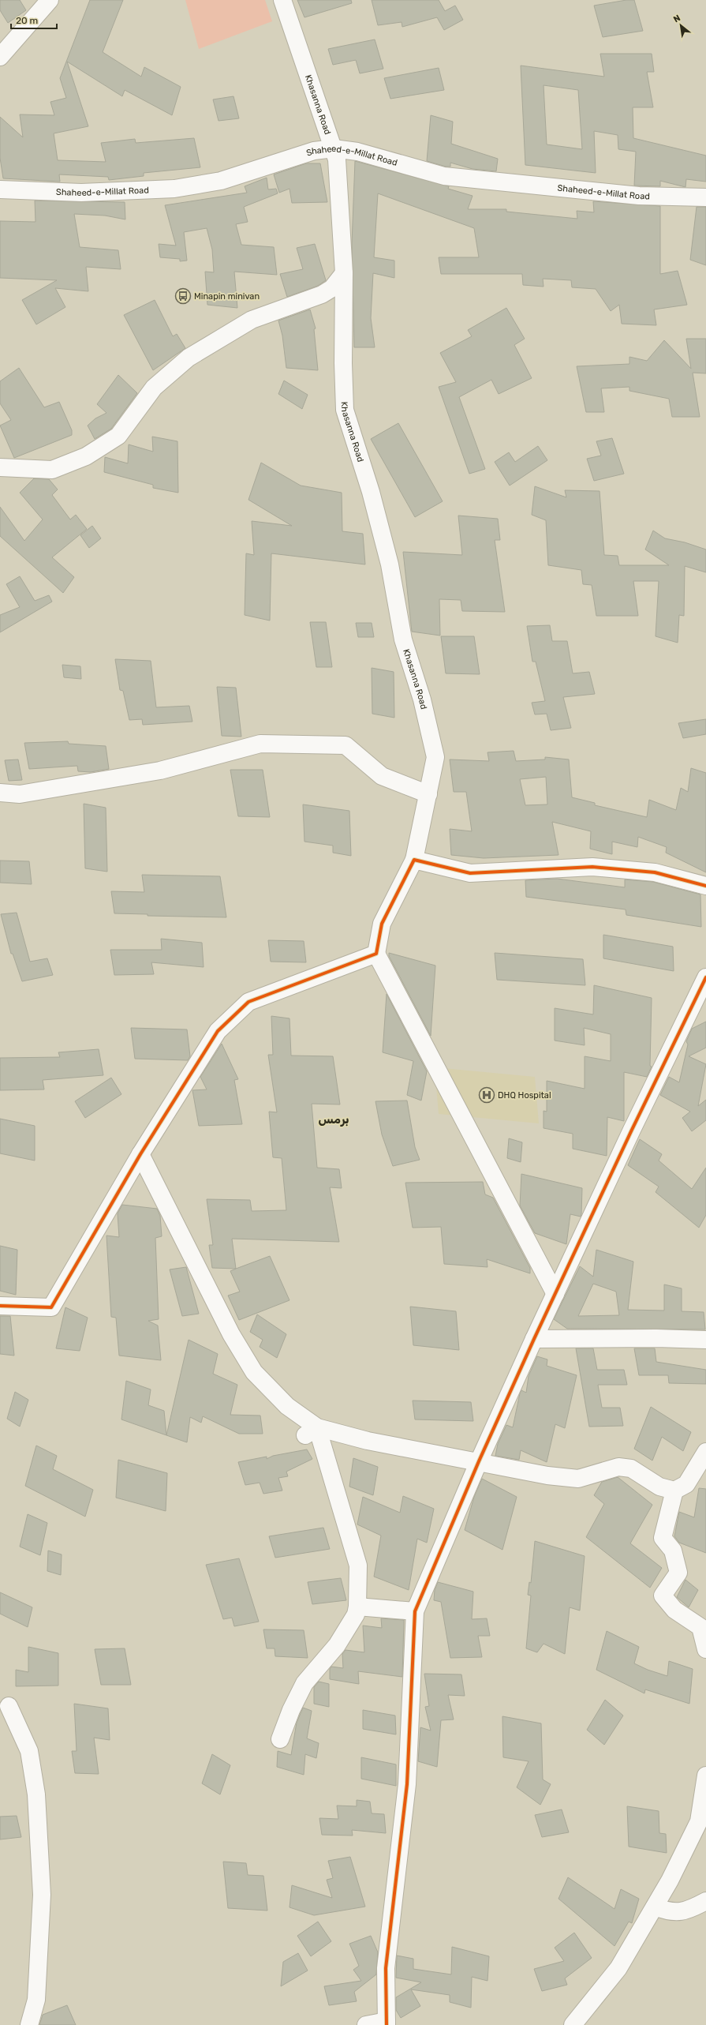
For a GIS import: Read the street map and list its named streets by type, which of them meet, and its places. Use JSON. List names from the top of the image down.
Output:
{
  "streets": {
    "street": ["Khasanna Road", "Shaheed-e-Millat Road"]
  },
  "crossings": [
    ["Khasanna Road", "Shaheed-e-Millat Road"]
  ],
  "districts": ["برمس"],
  "places": {
    "bus stop": ["Minapin minivan"],
    "hospital": ["DHQ Hospital"]
  },
  "scale_bar": "20 m",
  "north": "top left"
}
